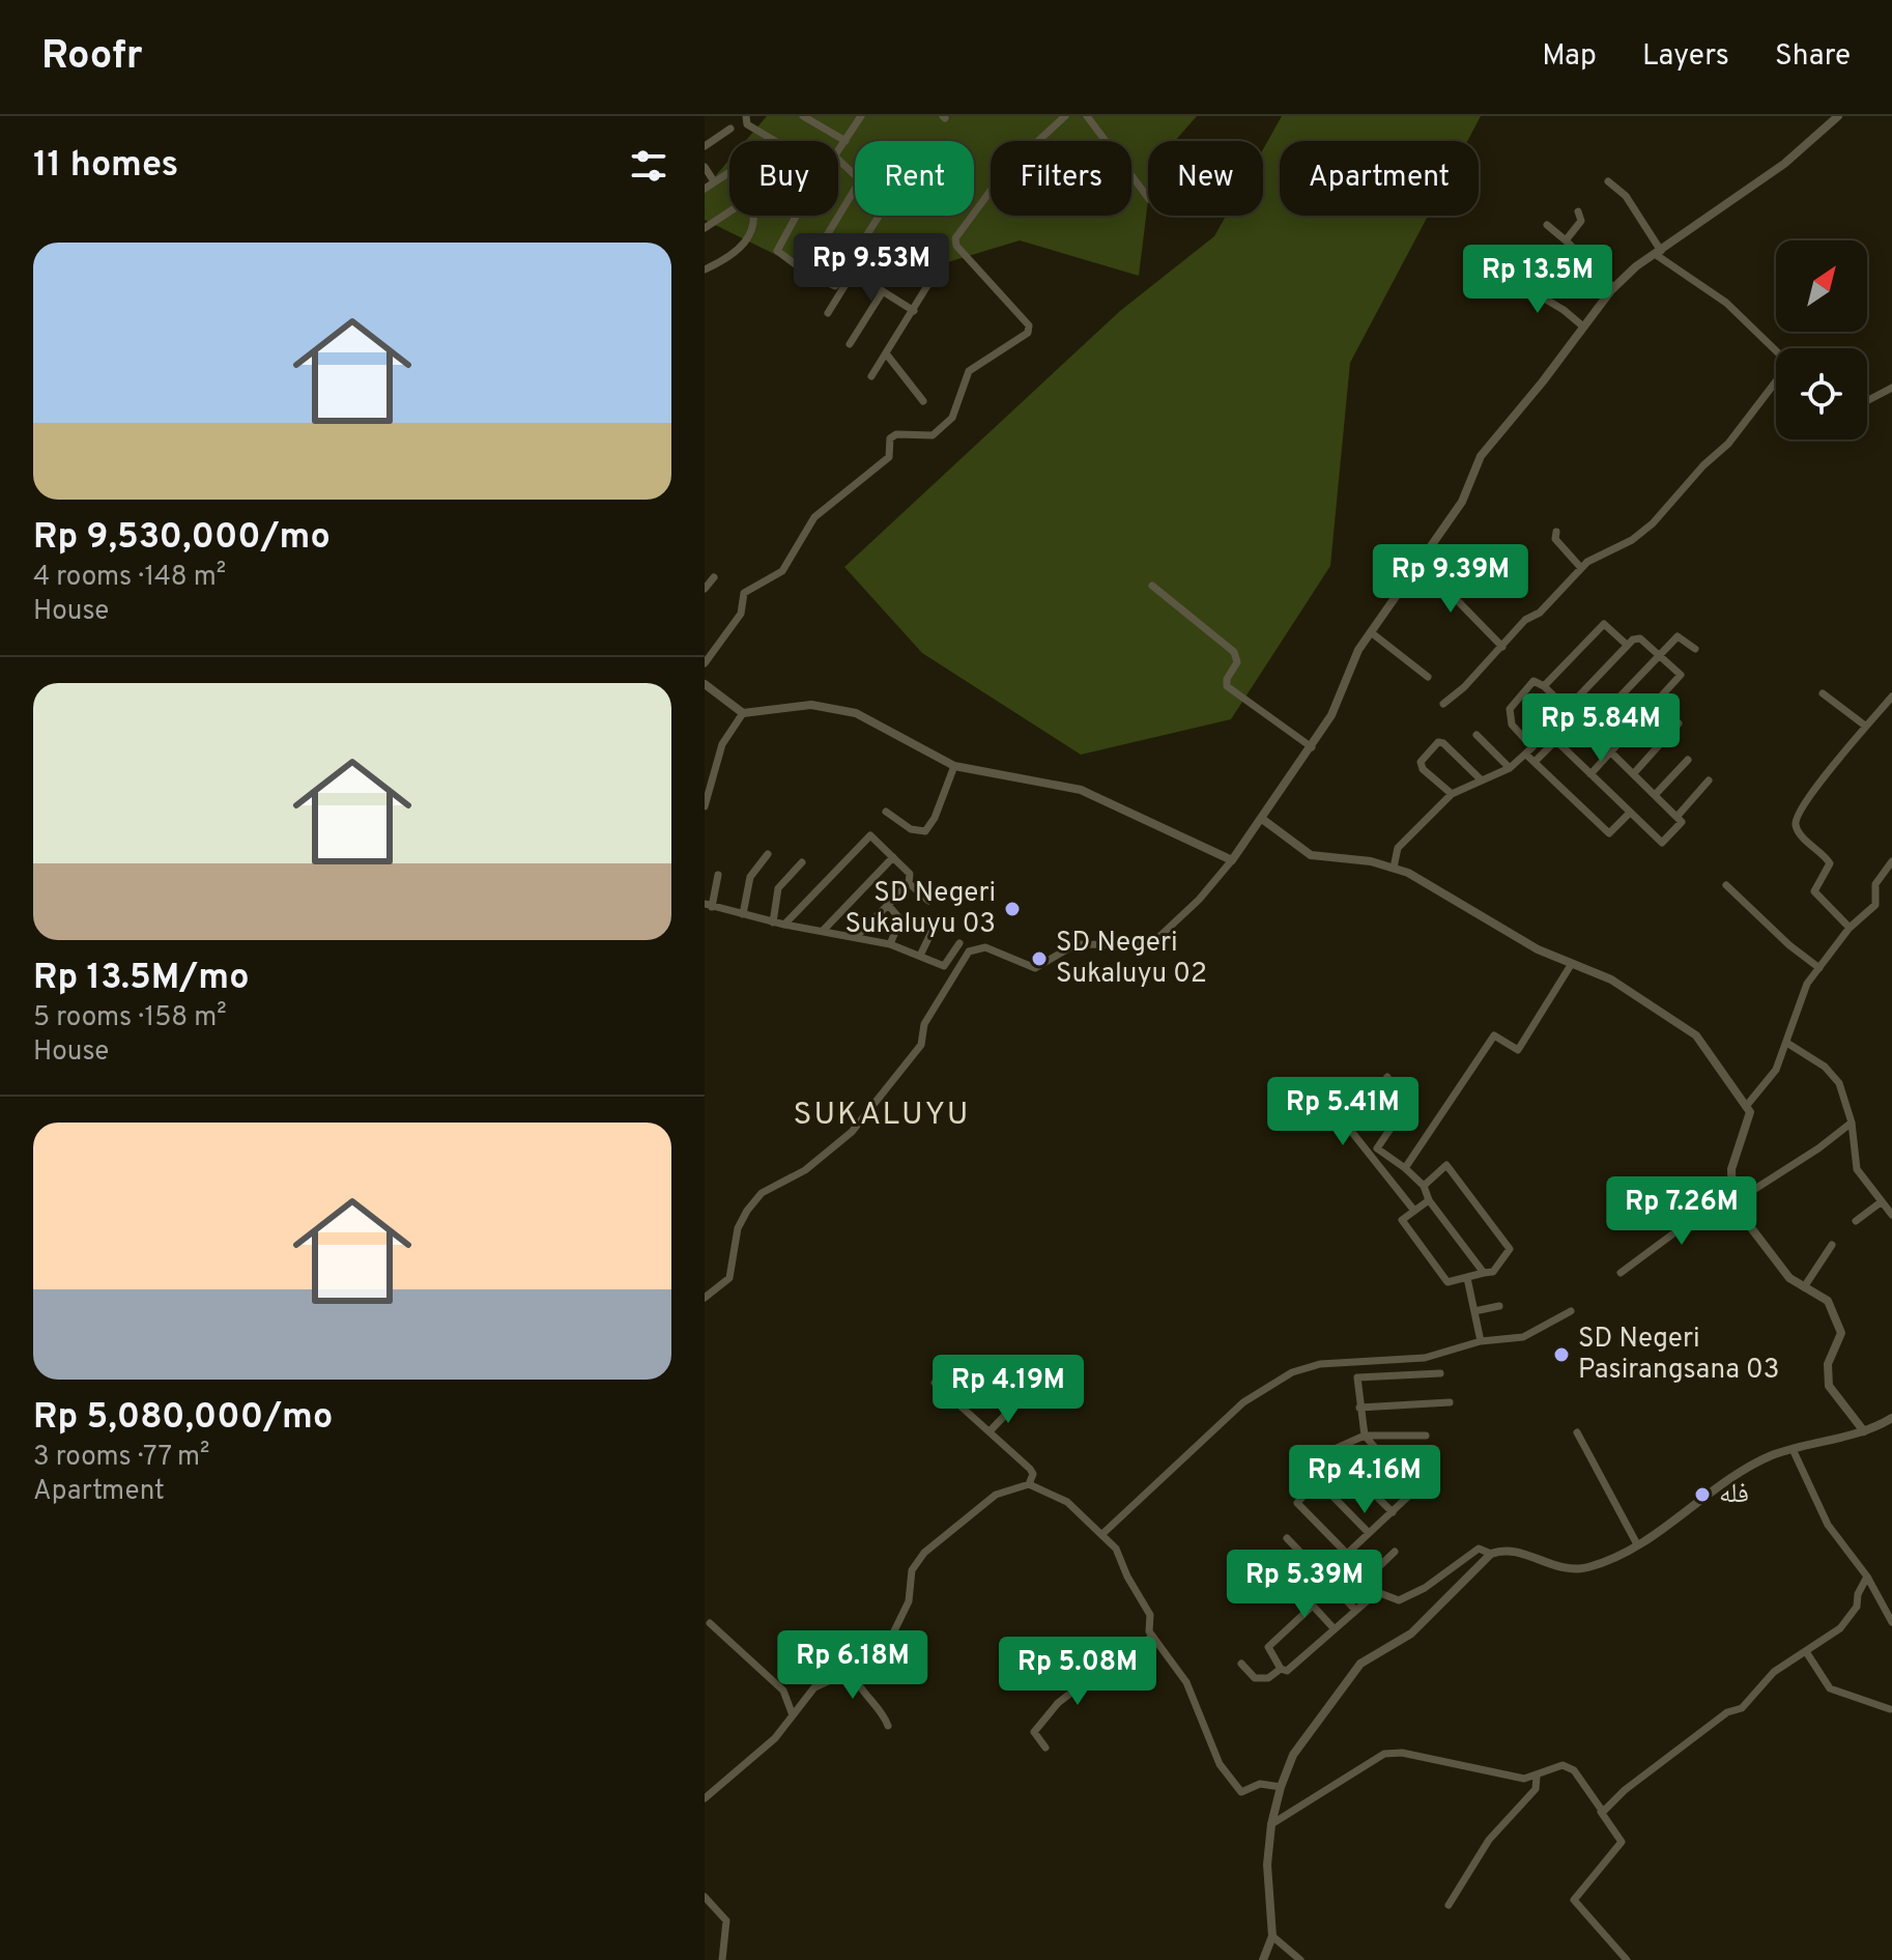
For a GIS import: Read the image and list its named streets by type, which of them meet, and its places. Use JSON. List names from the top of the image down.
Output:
{
  "districts": ["SUKALUYU"],
  "places": [
    "SD Negeri Sukaluyu 03",
    "SD Negeri Sukaluyu 02",
    "SD Negeri Pasirangsana 03",
    "فله"
  ],
  "north": "top right",
  "page": {
    "header": "Roofr",
    "nav": ["Map", "Layers", "Share"],
    "heading": "11 homes",
    "chip": [
      "Buy",
      "Rent",
      "Filters",
      "New",
      "Apartment"
    ],
    "list": [
      {
        "name": "Rp 9,530,000/mo",
        "note": "4 rooms · 148 m² · House"
      },
      {
        "name": "Rp 13.5M/mo",
        "note": "5 rooms · 158 m² · House"
      },
      {
        "name": "Rp 5,080,000/mo",
        "note": "3 rooms · 77 m² · Apartment"
      }
    ],
    "price": [
      "Rp 9.53M",
      "Rp 13.5M",
      "Rp 9.39M",
      "Rp 5.84M",
      "Rp 5.41M",
      "Rp 7.26M",
      "Rp 4.19M",
      "Rp 4.16M",
      "Rp 5.39M",
      "Rp 6.18M",
      "Rp 5.08M"
    ]
  }
}
